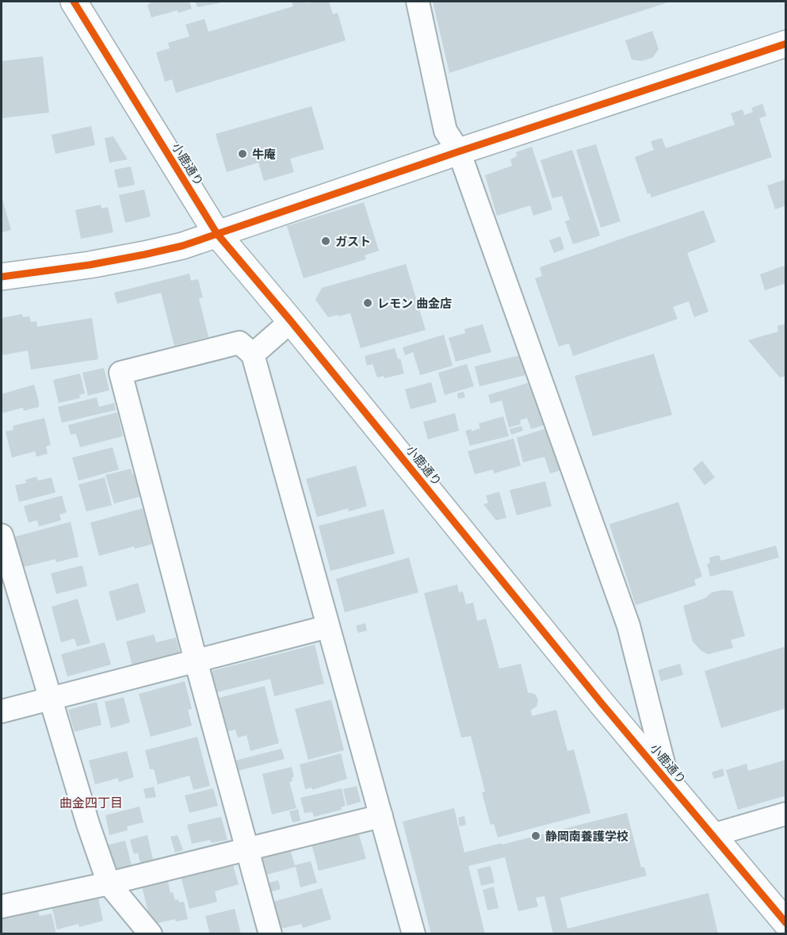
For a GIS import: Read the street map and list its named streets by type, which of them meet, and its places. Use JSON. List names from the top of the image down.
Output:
{
  "streets": {
    "street": ["小鹿通り"]
  },
  "districts": ["曲金四丁目"],
  "places": [
    "牛庵",
    "ガスト",
    "レモン 曲金店",
    "静岡南養護学校"
  ]
}
